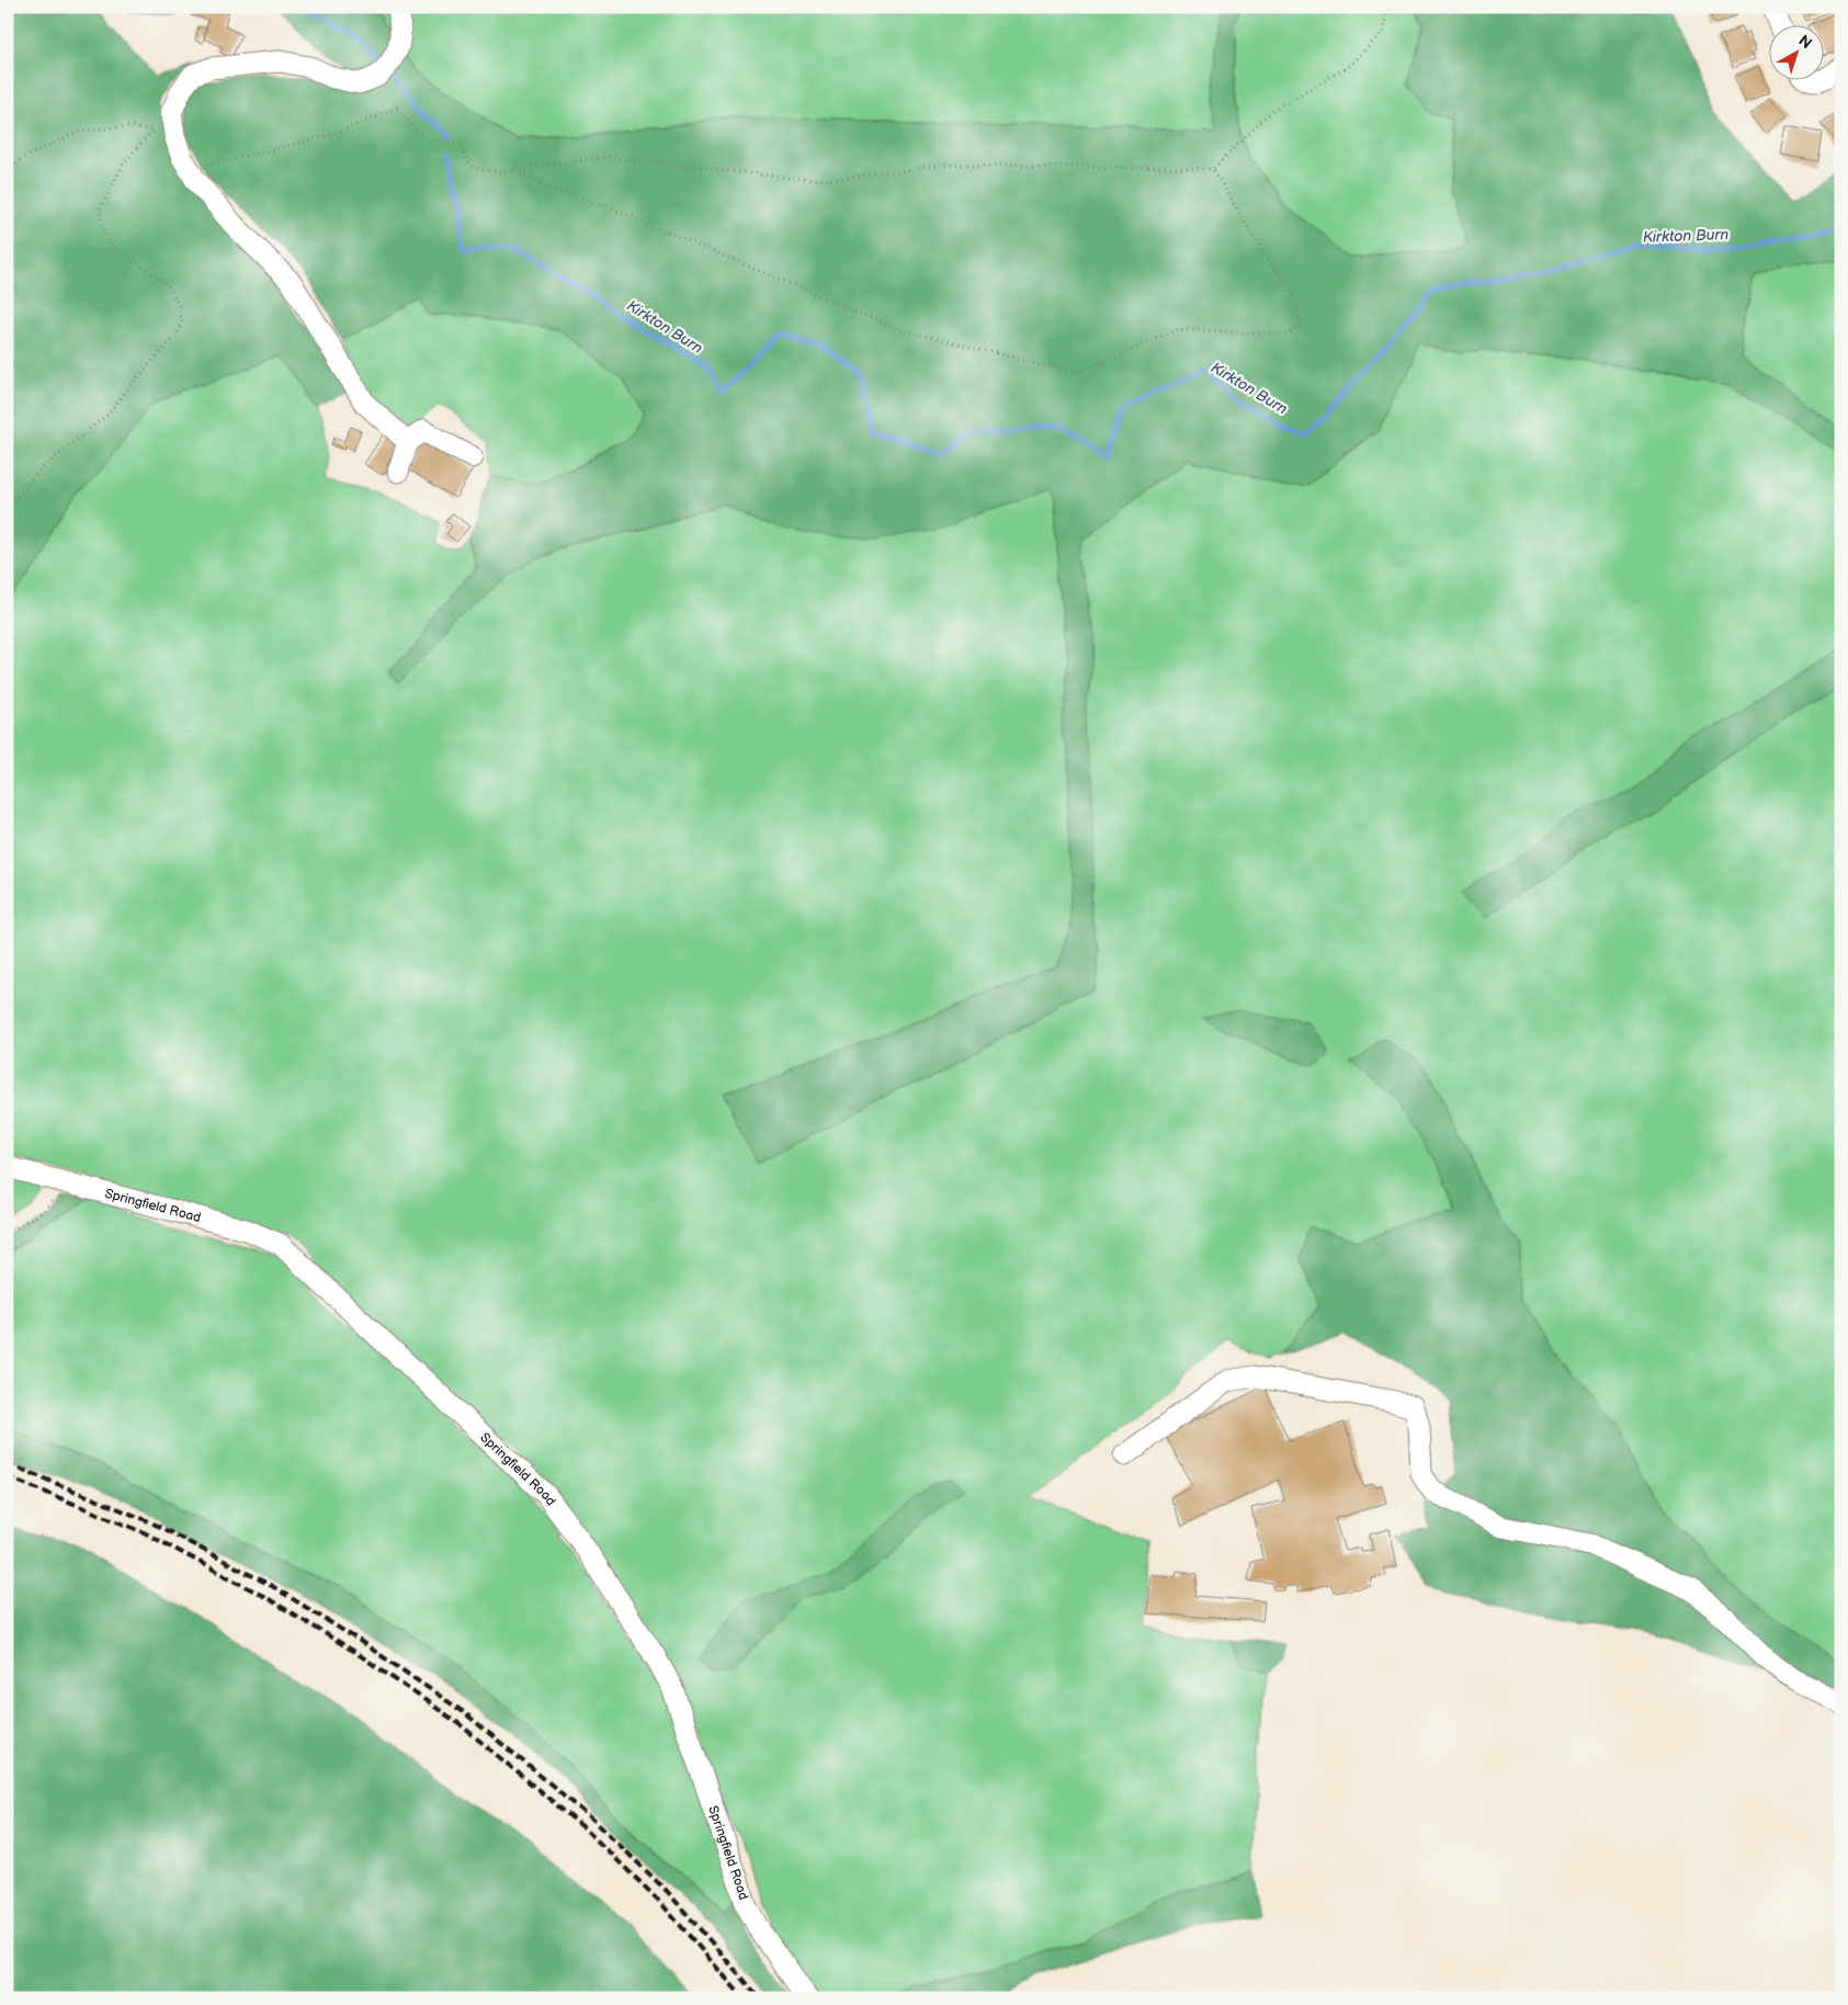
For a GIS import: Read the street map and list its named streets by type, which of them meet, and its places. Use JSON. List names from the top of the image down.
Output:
{
  "streets": {
    "street": ["Springfield Road"]
  },
  "water": ["Kirkton Burn"],
  "north": "top right"
}
